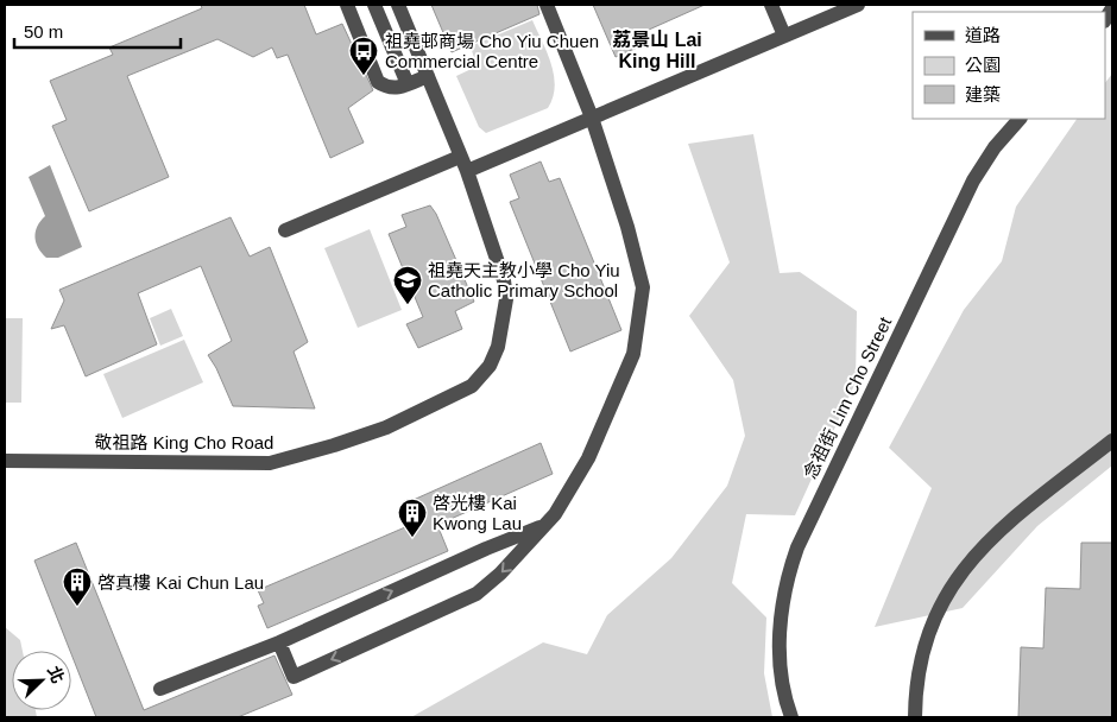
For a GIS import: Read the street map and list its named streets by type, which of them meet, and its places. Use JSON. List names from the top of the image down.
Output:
{
  "streets": {
    "street": ["念祖街 Lim Cho Street", "敬祖路 King Cho Road"]
  },
  "districts": ["荔景山 Lai King Hill"],
  "places": {
    "bus stop": ["祖堯邨商場 Cho Yiu Chuen Commercial Centre"],
    "school or university": ["祖堯天主教小學 Cho Yiu Catholic Primary School"],
    "building": ["啓光樓 Kai Kwong Lau", "啓真樓 Kai Chun Lau"]
  },
  "legend": ["道路", "公園", "建築"],
  "scale_bar": "50 m",
  "north": "top right"
}
